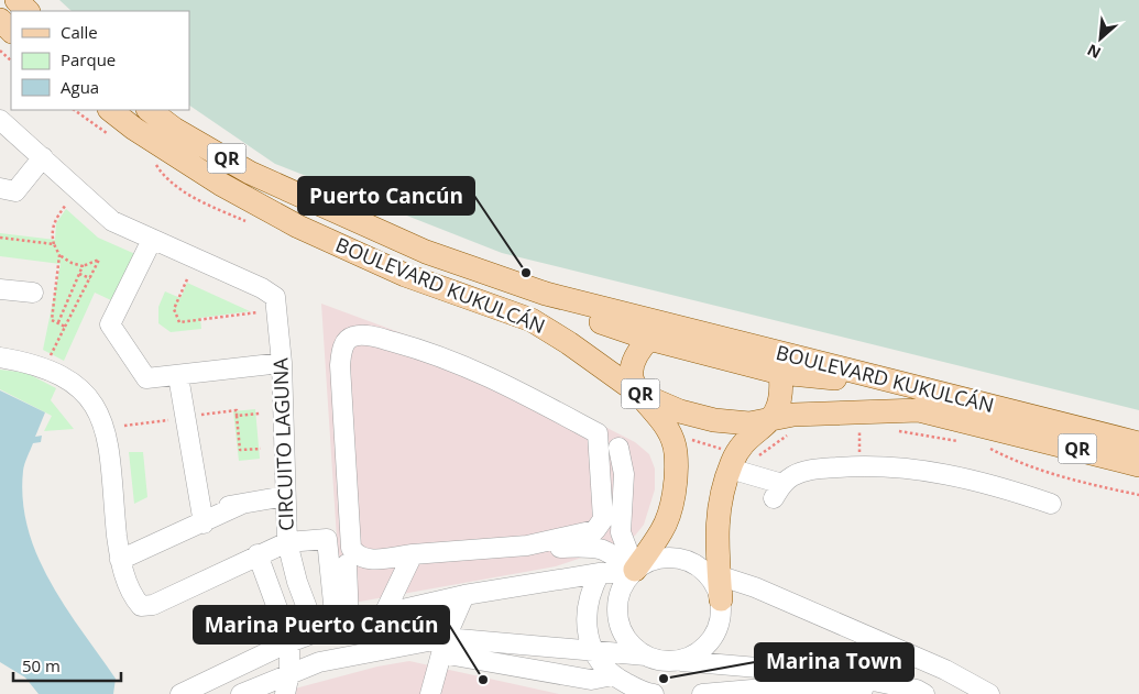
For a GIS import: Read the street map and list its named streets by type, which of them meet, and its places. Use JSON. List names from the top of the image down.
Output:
{
  "streets": {
    "main road": ["QR", "BOULEVARD KUKULCÁN"],
    "street": ["CIRCUITO LAGUNA"]
  },
  "places": ["Puerto Cancún", "Marina Town", "Marina Puerto Cancún"],
  "legend": ["Calle", "Parque", "Agua"],
  "scale_bar": "50 m",
  "north": "bottom left"
}
